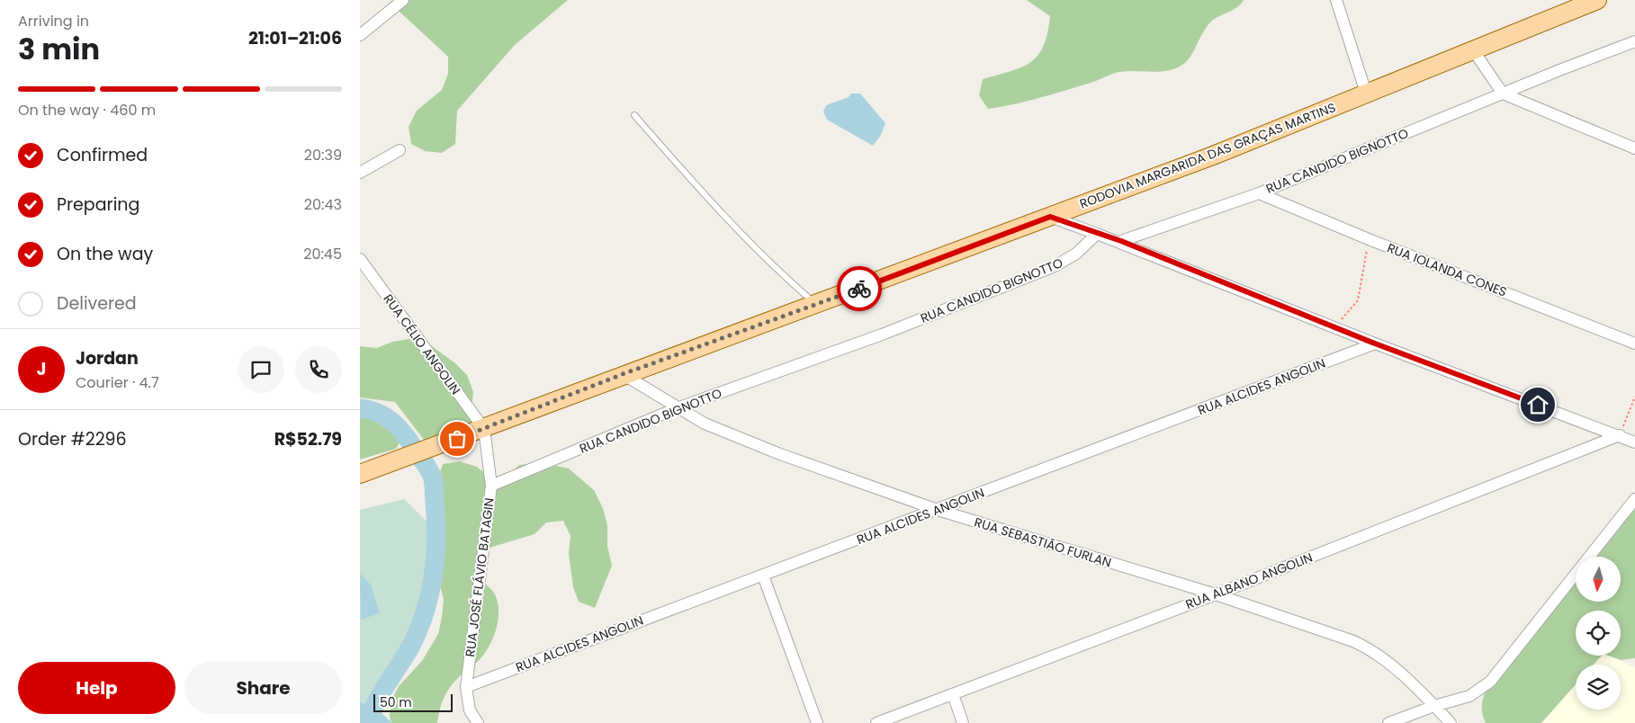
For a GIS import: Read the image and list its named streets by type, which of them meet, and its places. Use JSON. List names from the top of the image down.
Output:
{
  "streets": {
    "main road": ["RODOVIA MARGARIDA DAS GRAÇAS MARTINS"],
    "street": [
      "RUA CANDIDO BIGNOTTO",
      "RUA IOLANDA CONES",
      "RUA CÉLIO ANGOLIN",
      "RUA ALCIDES ANGOLIN",
      "RUA SEBASTIÃO FURLAN",
      "RUA JOSÉ FLÁVIO BATAGIN",
      "RUA ALBANO ANGOLIN"
    ]
  },
  "crossings": [
    ["RODOVIA MARGARIDA DAS GRAÇAS MARTINS", "RUA CÉLIO ANGOLIN"],
    ["RODOVIA MARGARIDA DAS GRAÇAS MARTINS", "RUA SEBASTIÃO FURLAN"],
    ["RODOVIA MARGARIDA DAS GRAÇAS MARTINS", "RUA JOSÉ FLÁVIO BATAGIN"],
    ["RUA CANDIDO BIGNOTTO", "RUA IOLANDA CONES"],
    ["RUA CANDIDO BIGNOTTO", "RUA SEBASTIÃO FURLAN"],
    ["RUA CANDIDO BIGNOTTO", "RUA JOSÉ FLÁVIO BATAGIN"],
    ["RUA CÉLIO ANGOLIN", "RUA JOSÉ FLÁVIO BATAGIN"],
    ["RUA ALCIDES ANGOLIN", "RUA SEBASTIÃO FURLAN"],
    ["RUA ALCIDES ANGOLIN", "RUA JOSÉ FLÁVIO BATAGIN"],
    ["RUA SEBASTIÃO FURLAN", "RUA ALBANO ANGOLIN"]
  ],
  "scale_bar": "50 m",
  "north": "bottom",
  "page": {
    "heading": ["3 min", "Arriving in", "21:01–21:06"],
    "panel": [
      "Jordan",
      "Courier · 4.7",
      "Order #2296",
      "R$52.79"
    ],
    "bar": "On the way · 460 m",
    "list": [
      ["Confirmed", "20:39"],
      ["Preparing", "20:43"],
      ["On the way", "20:45"],
      "Delivered"
    ],
    "round": "J",
    "buttons": ["Help", "Share"],
    "scale": "50 m"
  }
}
